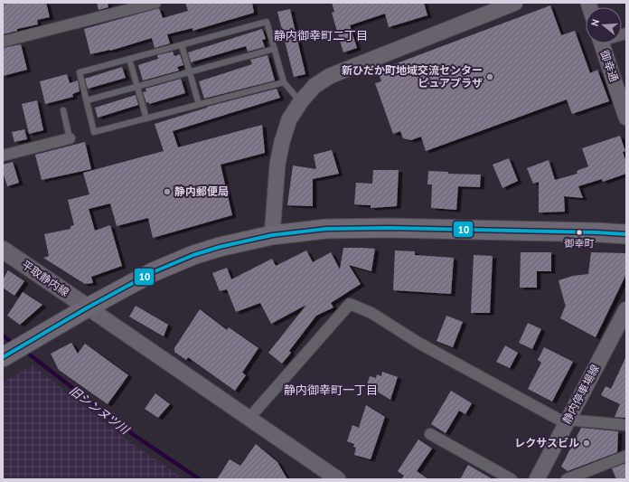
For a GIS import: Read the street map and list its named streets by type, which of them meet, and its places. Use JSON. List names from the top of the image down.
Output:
{
  "streets": {
    "main road": ["平取静内線"],
    "street": ["御幸通", "静内停車場線"]
  },
  "districts": ["静内御幸町二丁目", "静内御幸町一丁目"],
  "water": ["旧シンヌツ川"],
  "places": [
    "新ひだか町地域交流センター ピュアプラザ",
    "静内郵便局",
    "御幸町",
    "レクサスビル"
  ],
  "lines": ["transit line 10"],
  "north": "left"
}
